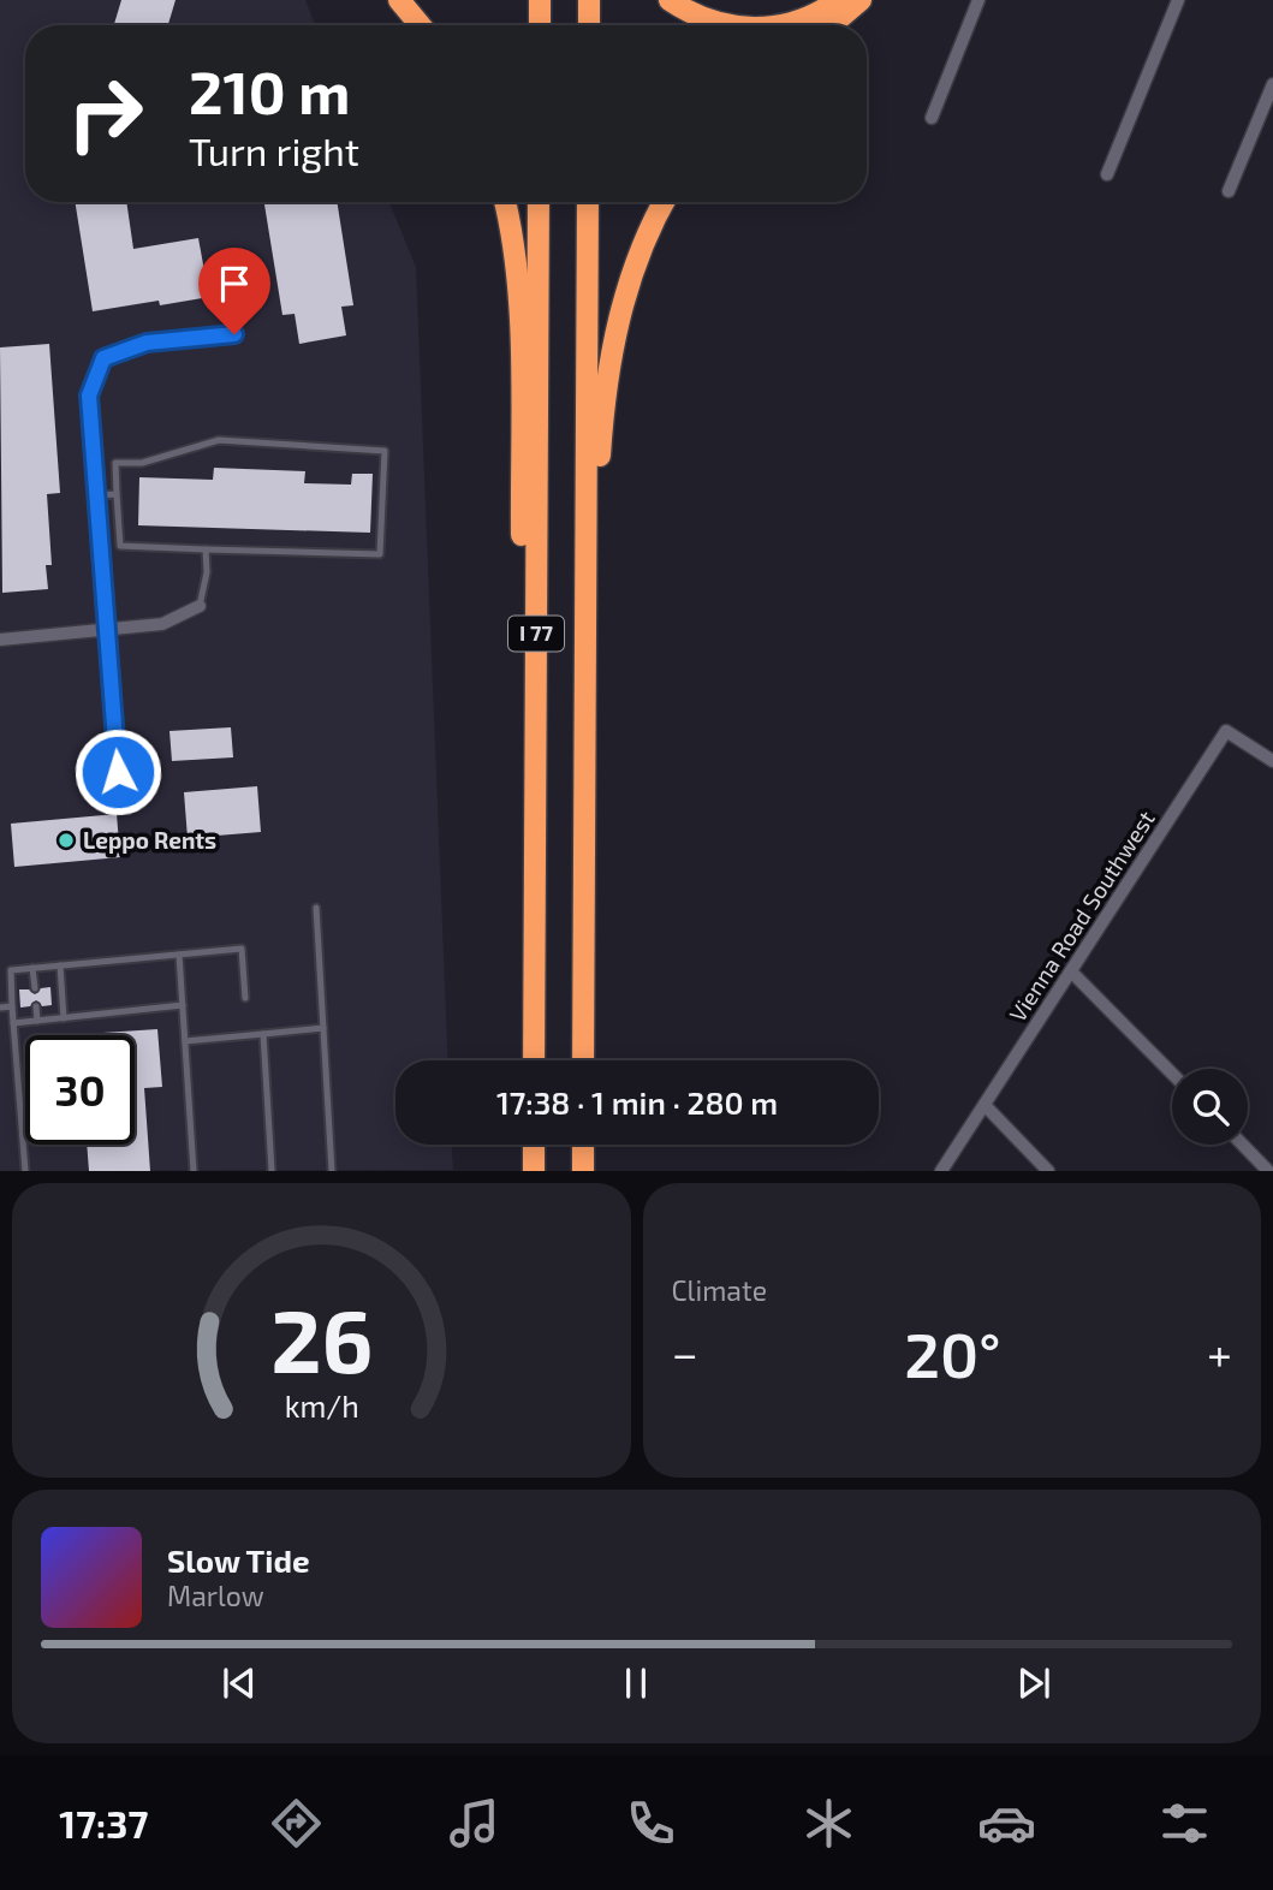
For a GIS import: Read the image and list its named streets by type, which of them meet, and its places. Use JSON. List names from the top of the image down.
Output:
{
  "streets": {
    "highway": ["I 77"],
    "street": ["Vienna Road Southwest"]
  },
  "places": ["Leppo Rents"],
  "page": {
    "turn": ["210 m", "Turn right"],
    "limit": "30",
    "trip": "17:38 · 1 min · 280 m",
    "tile": "Climate",
    "heat": ["−", "20°", "+"],
    "song": ["Slow Tide", "Marlow"],
    "tabs": "17:37",
    "gauge": ["26", "km/h"]
  }
}
